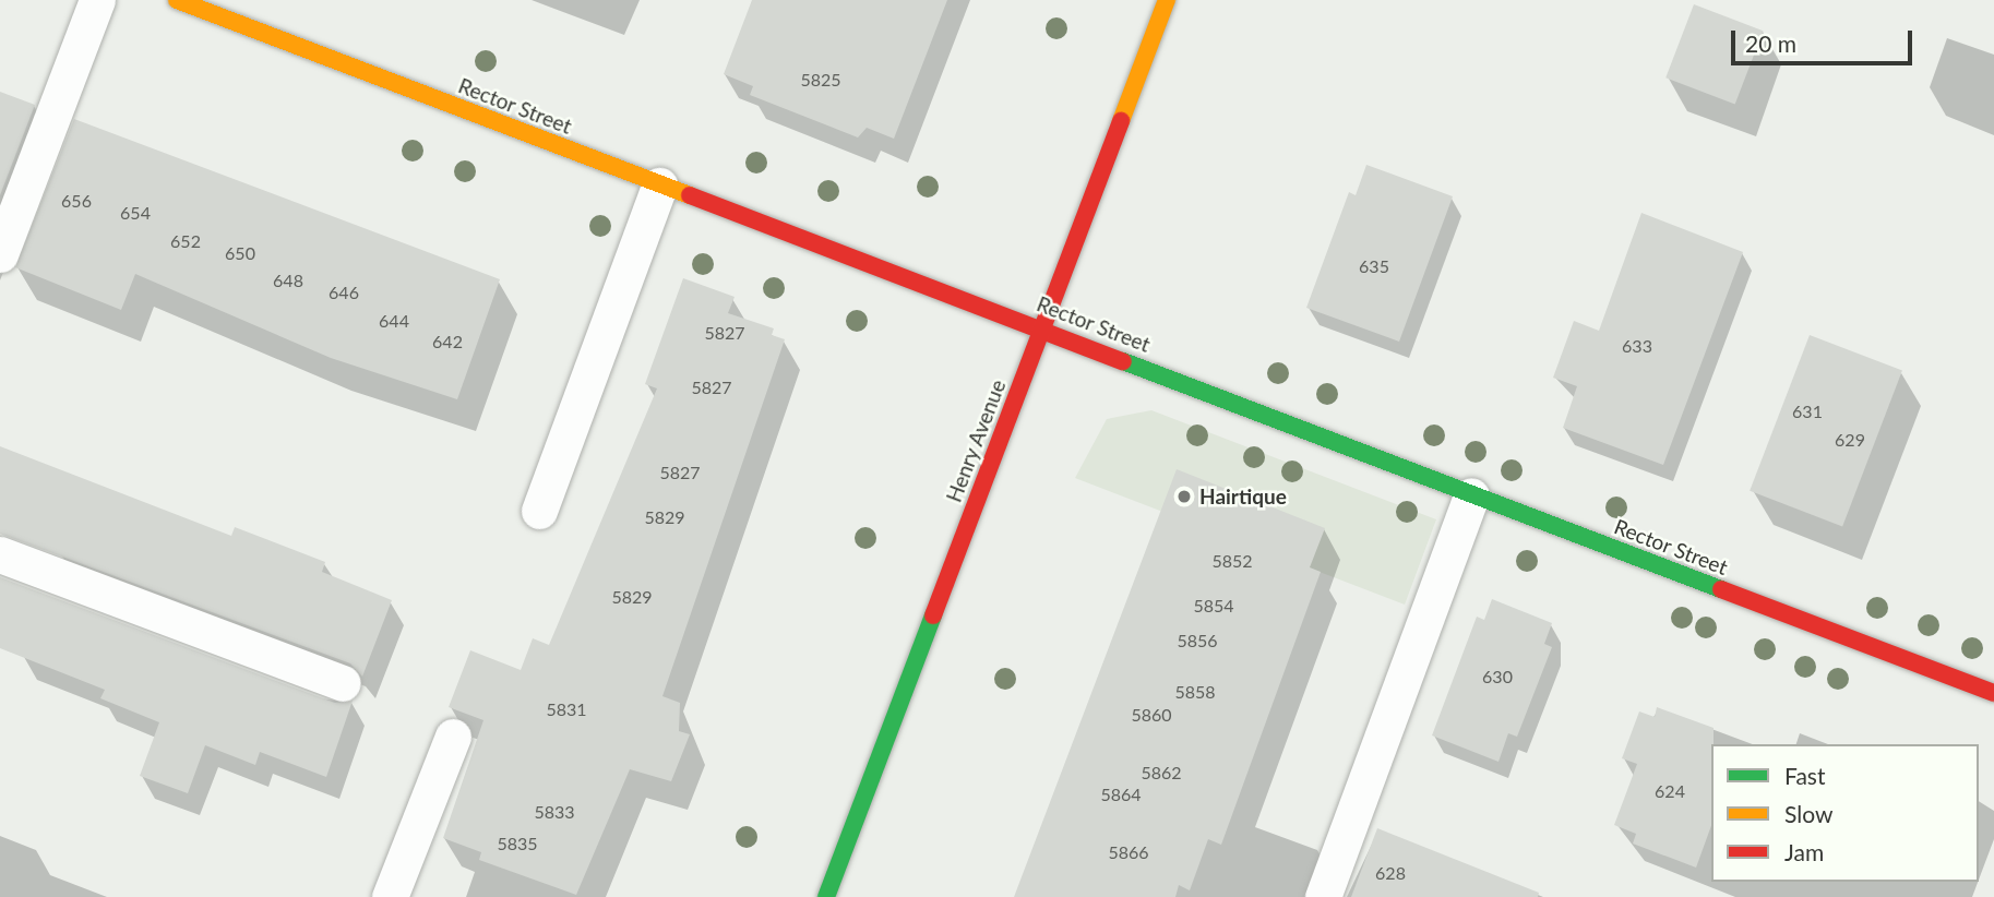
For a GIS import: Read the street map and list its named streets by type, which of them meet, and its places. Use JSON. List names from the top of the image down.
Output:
{
  "streets": {
    "street": ["Rector Street", "Henry Avenue"]
  },
  "crossings": [
    ["Rector Street", "Henry Avenue"]
  ],
  "places": ["Hairtique"],
  "house_numbers": [
    "5825",
    "656",
    "654",
    "652",
    "650",
    "635",
    "648",
    "646",
    "644",
    "5827",
    "642",
    "633",
    "5827",
    "631",
    "629",
    "5827",
    "5829",
    "5852",
    "5829",
    "5854",
    "5856",
    "630",
    "5858",
    "5831",
    "5860",
    "5862",
    "624",
    "5864",
    "5833",
    "5835",
    "5866",
    "628"
  ],
  "legend": ["Fast", "Slow", "Jam"],
  "scale_bar": "20 m"
}
